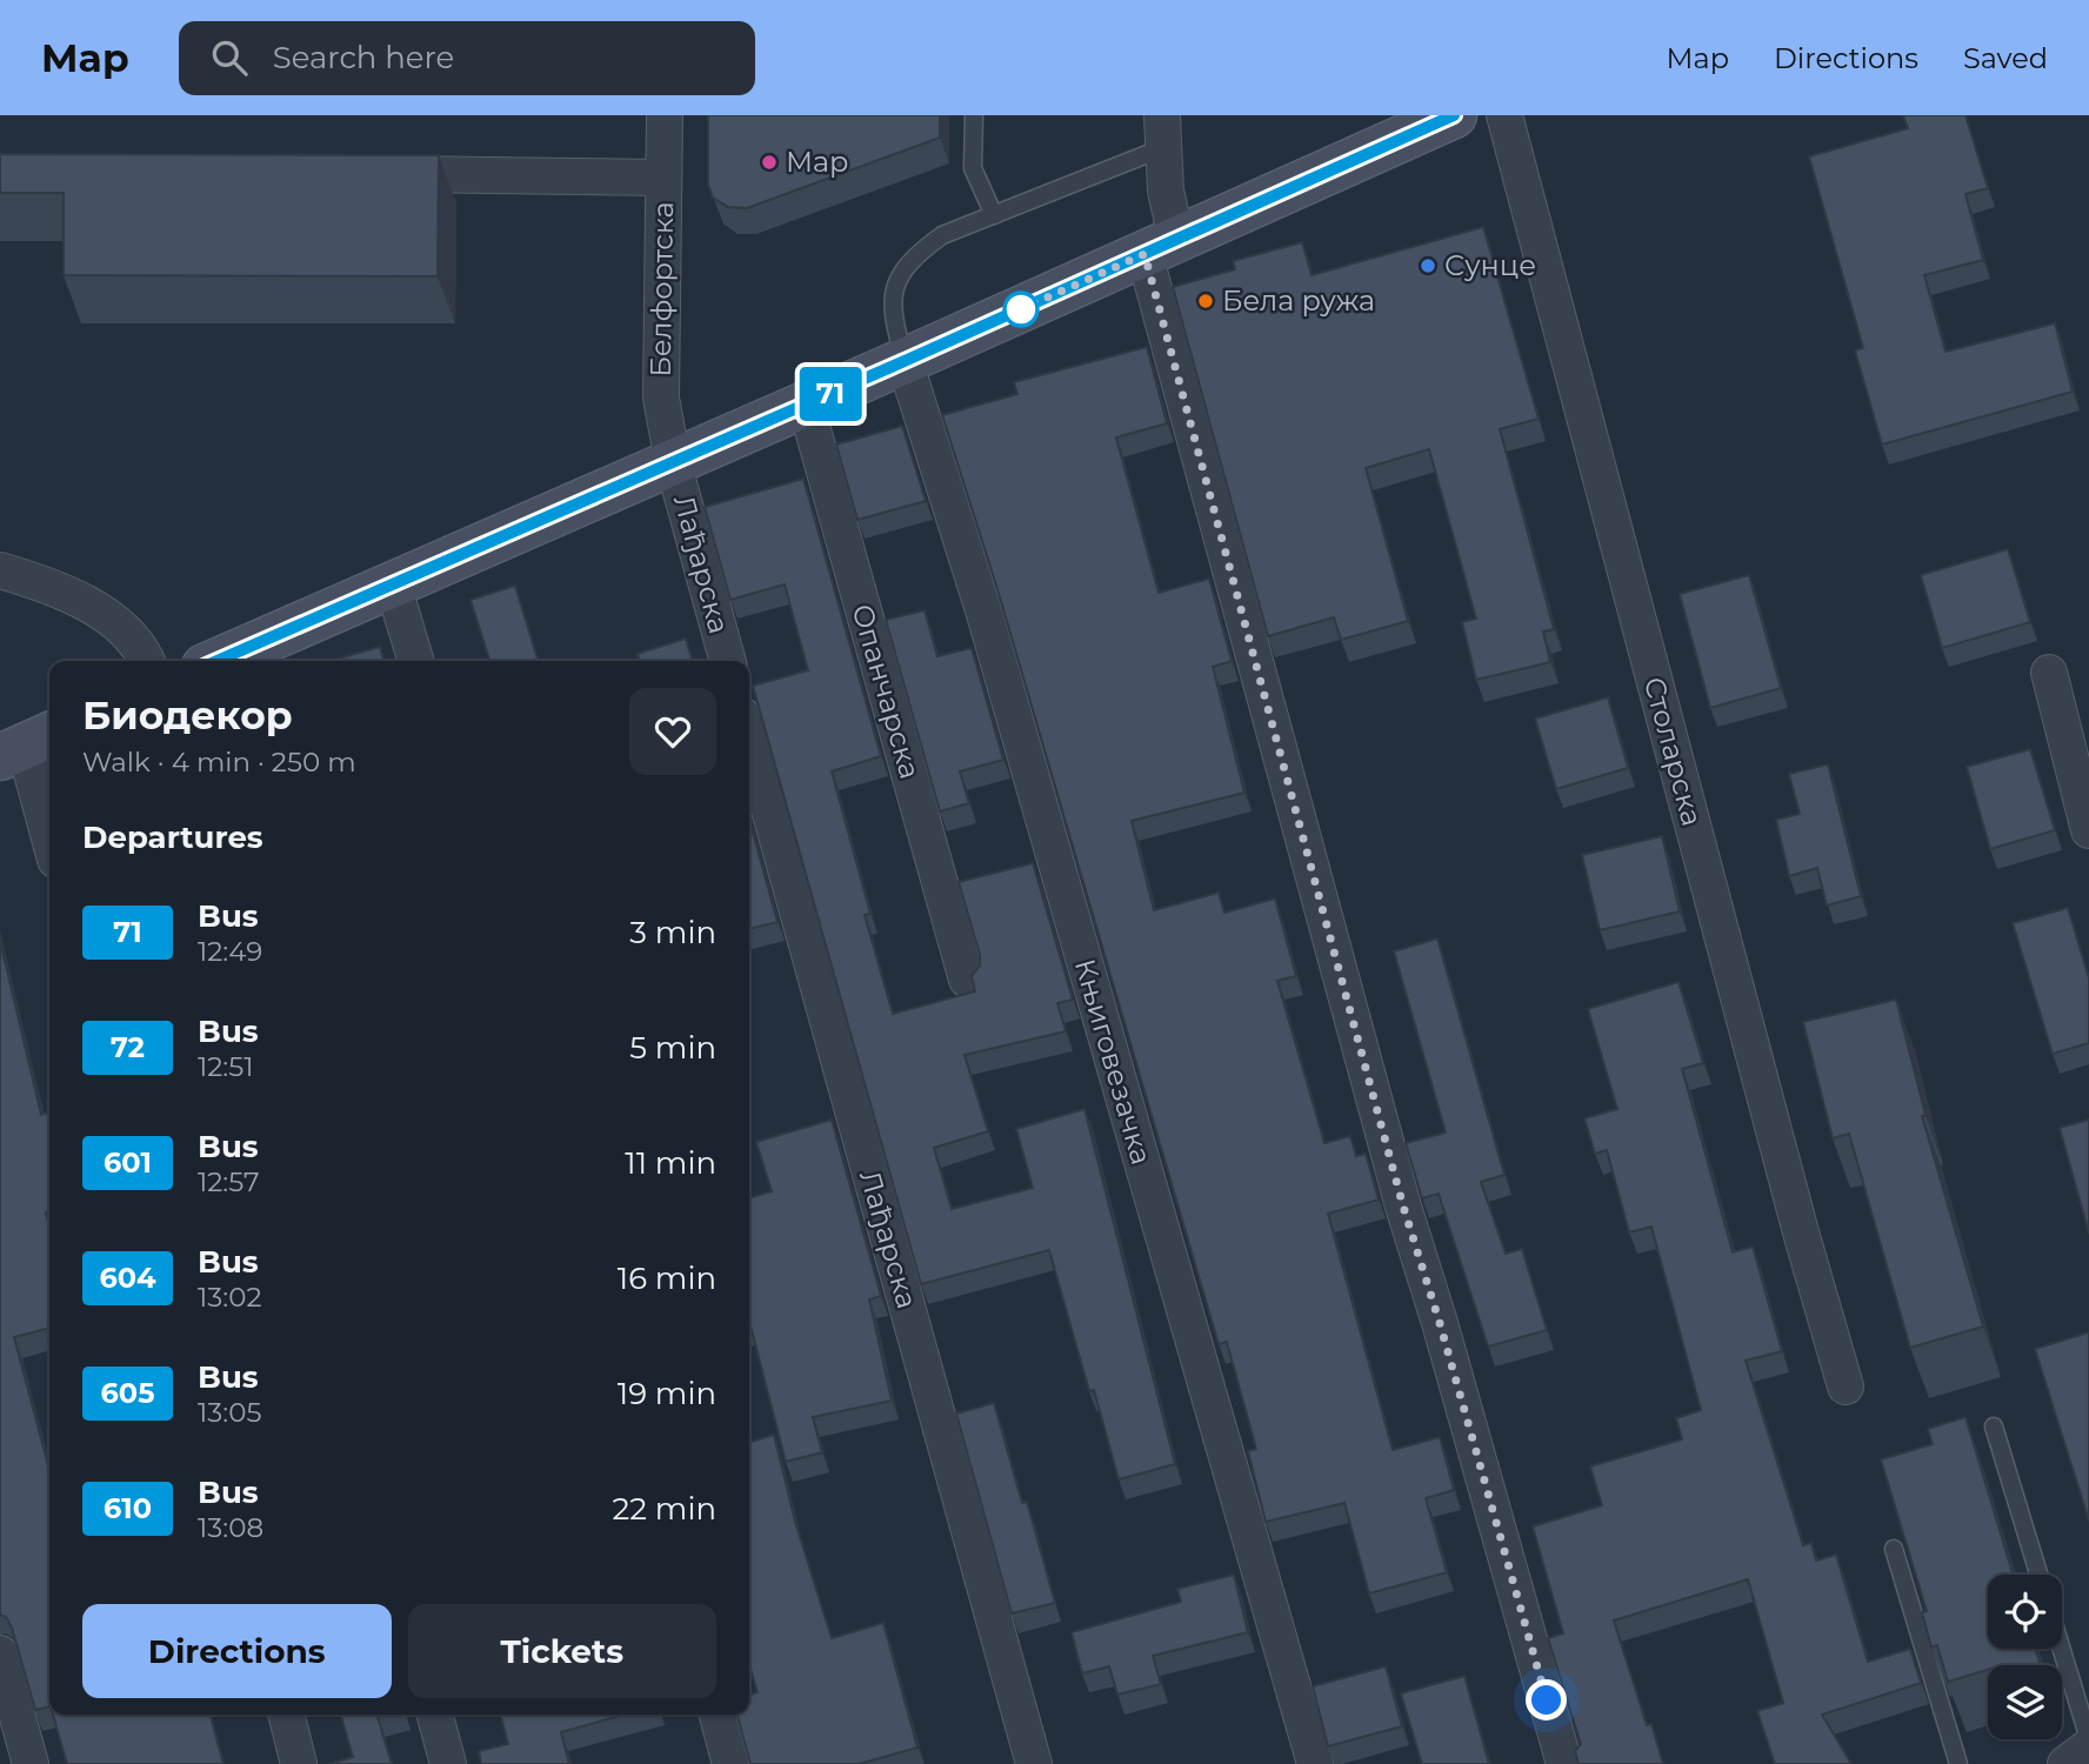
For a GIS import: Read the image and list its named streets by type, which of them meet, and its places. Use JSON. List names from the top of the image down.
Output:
{
  "streets": {
    "street": [
      "Белфортска",
      "Лађарска",
      "Опанчарска",
      "Столарска",
      "Књиговезачка"
    ]
  },
  "crossings": [
    ["Белфортска", "Лађарска"]
  ],
  "places": ["Мар", "Сунце", "Бела ружа"],
  "lines": ["bus line 71"],
  "page": {
    "header": "Map",
    "search": "Search here",
    "nav": ["Map", "Directions", "Saved"],
    "on_map": "71",
    "heading": [
      ["Биодекор", "Walk · 4 min · 250 m"],
      "Departures"
    ],
    "list": [
      {
        "mark": "71",
        "name": "Bus",
        "note": "12:49",
        "value": "3 min"
      },
      {
        "mark": "72",
        "name": "Bus",
        "note": "12:51",
        "value": "5 min"
      },
      {
        "mark": "601",
        "name": "Bus",
        "note": "12:57",
        "value": "11 min"
      },
      {
        "mark": "604",
        "name": "Bus",
        "note": "13:02",
        "value": "16 min"
      },
      {
        "mark": "605",
        "name": "Bus",
        "note": "13:05",
        "value": "19 min"
      },
      {
        "mark": "610",
        "name": "Bus",
        "note": "13:08",
        "value": "22 min"
      }
    ],
    "buttons": ["Directions", "Tickets"]
  }
}
